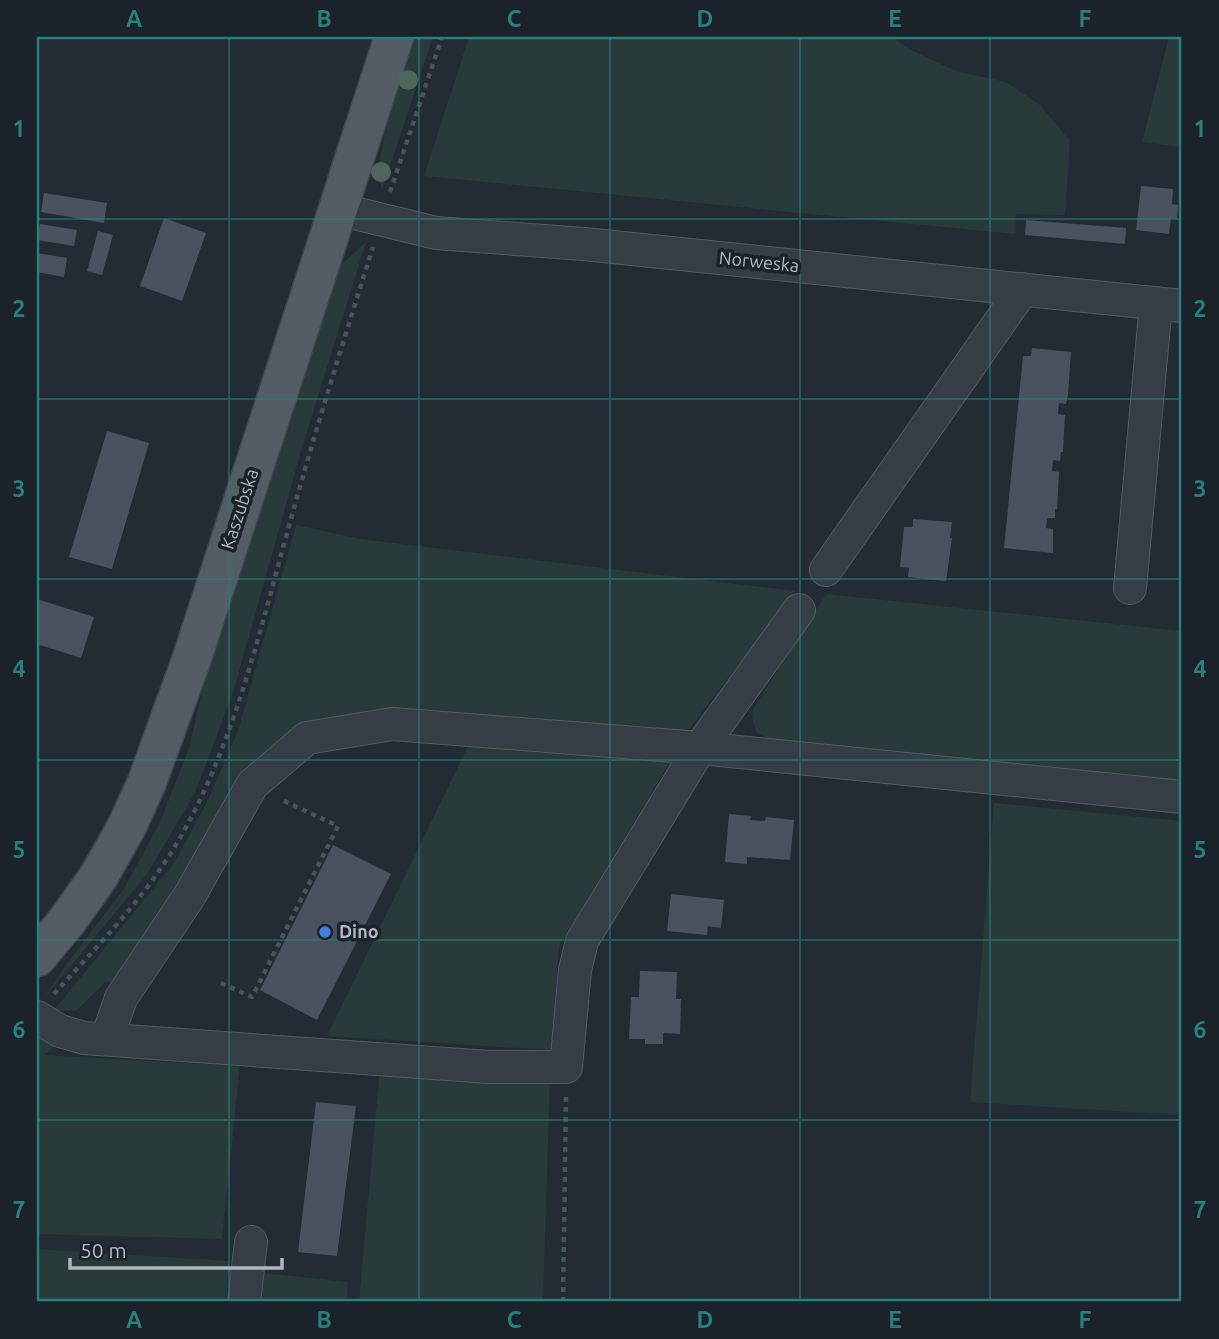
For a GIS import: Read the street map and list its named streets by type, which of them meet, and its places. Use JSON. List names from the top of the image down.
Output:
{
  "streets": {
    "main road": ["Kaszubska"],
    "street": ["Norweska"]
  },
  "crossings": [
    ["Norweska", "Kaszubska"]
  ],
  "places": ["Dino"],
  "scale_bar": "50 m",
  "grid": {
    "columns": [
      "A",
      "B",
      "C",
      "D",
      "E",
      "F"
    ],
    "rows": [
      "1",
      "2",
      "3",
      "4",
      "5",
      "6",
      "7"
    ]
  }
}
